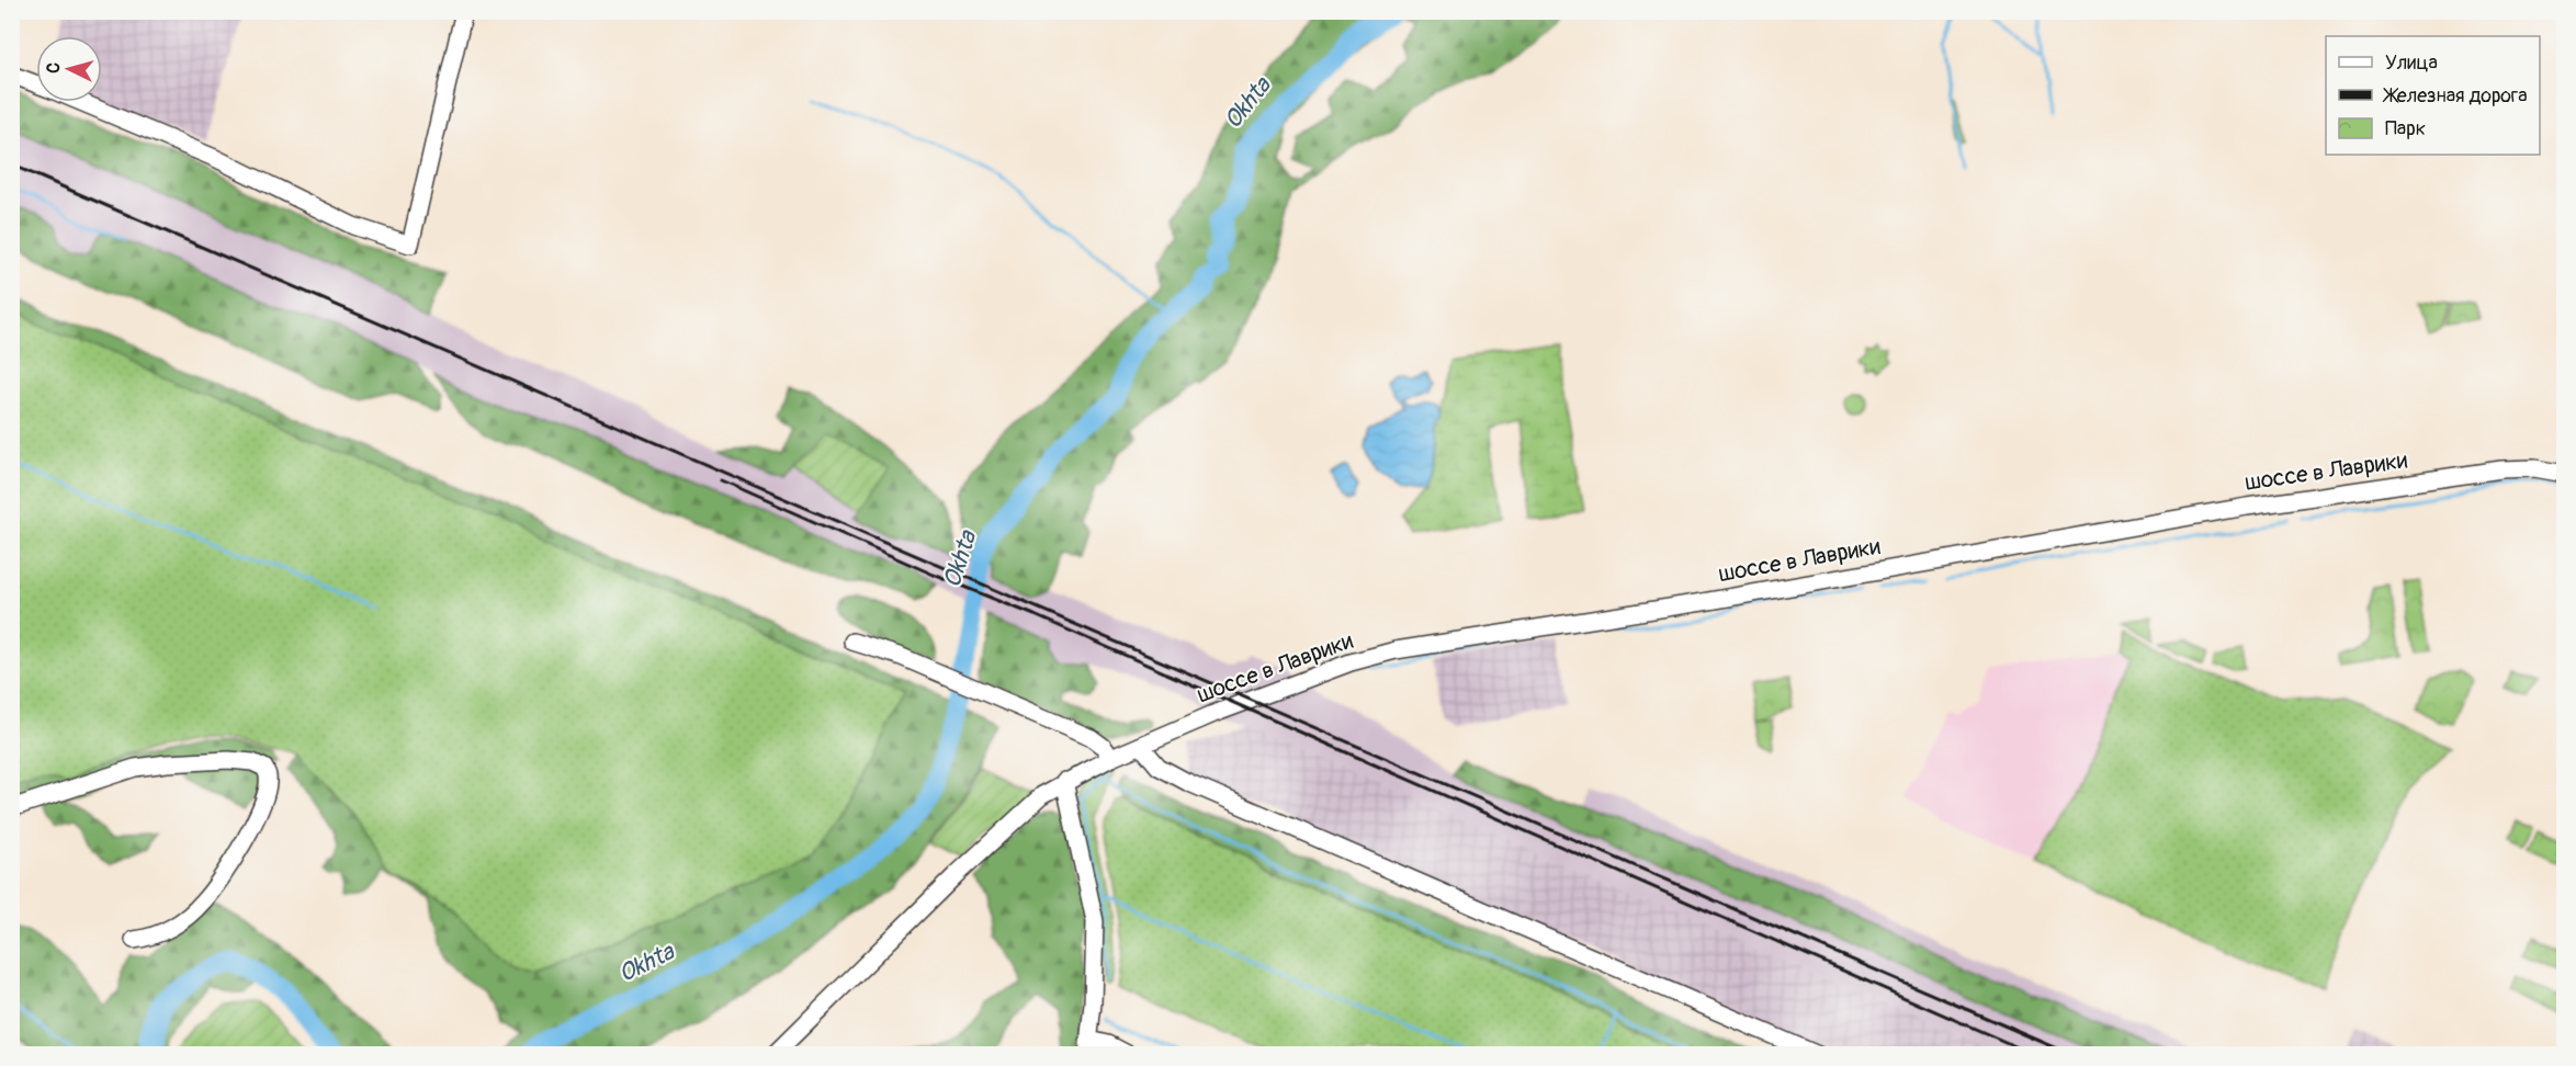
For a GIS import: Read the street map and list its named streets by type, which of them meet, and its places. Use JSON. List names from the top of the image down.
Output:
{
  "streets": {
    "street": ["шоссе в Лаврики"]
  },
  "water": ["Okhta"],
  "legend": ["Улица", "Железная дорога", "Парк"],
  "north": "left"
}
